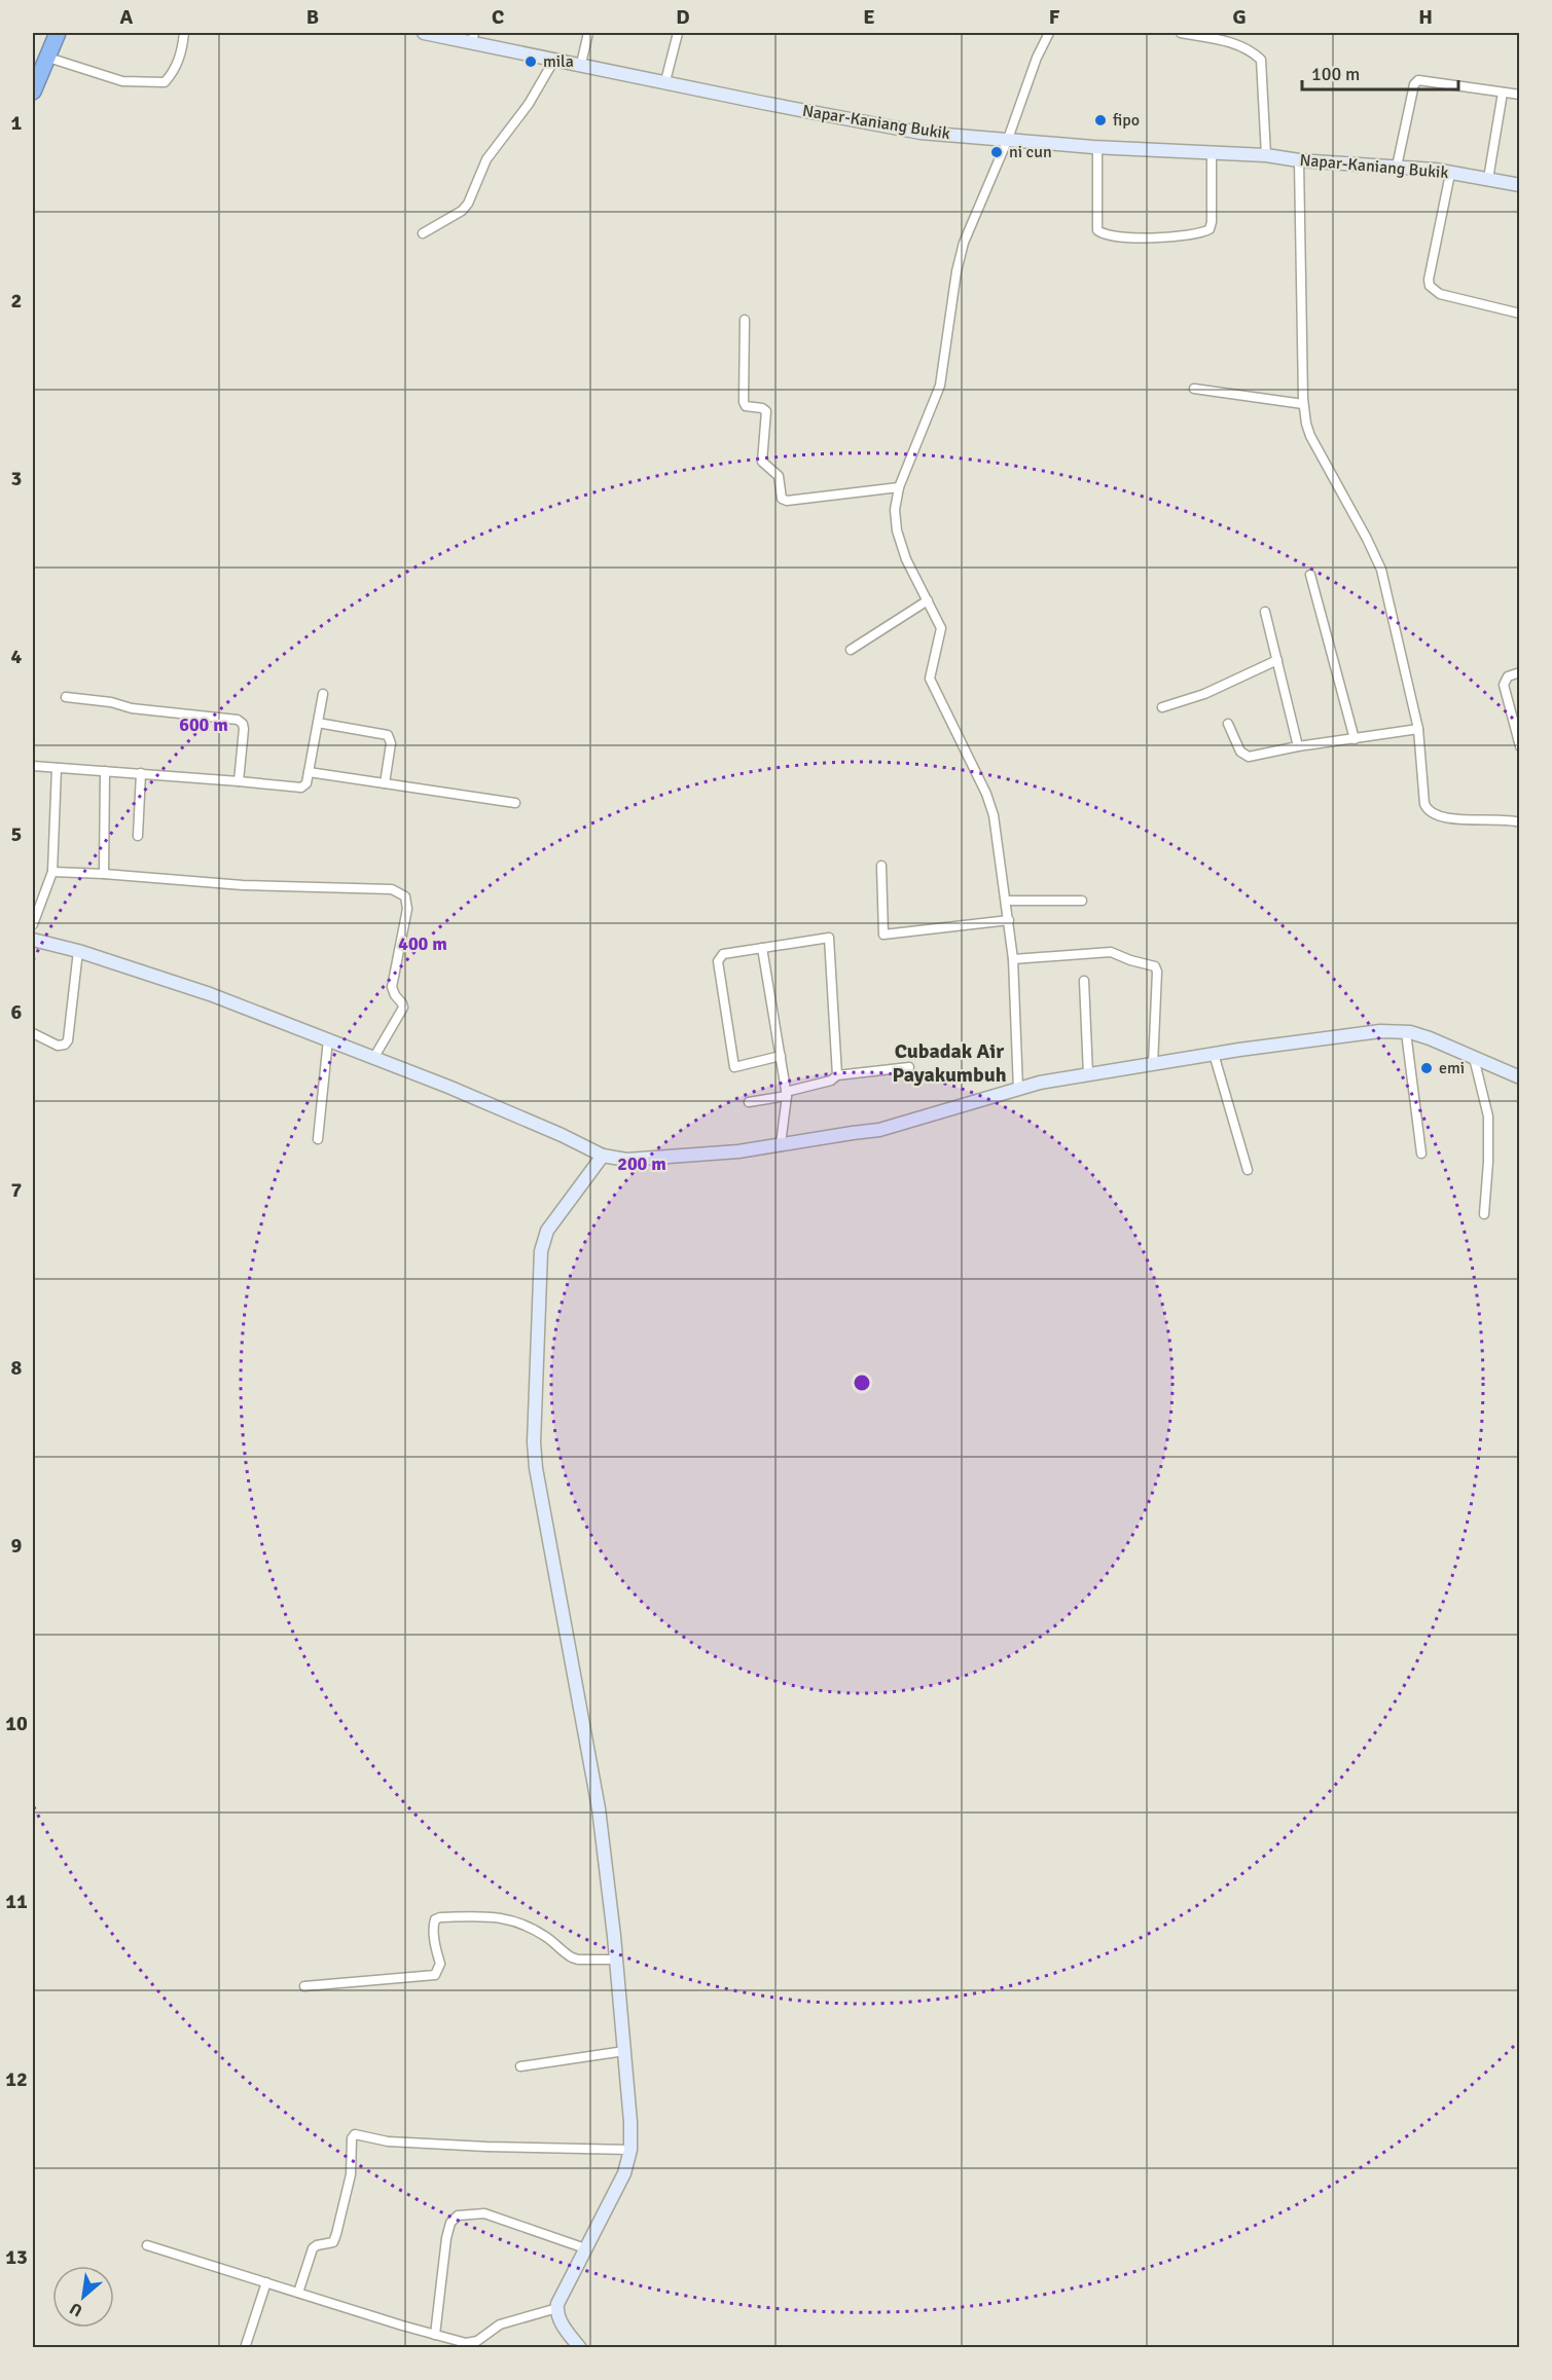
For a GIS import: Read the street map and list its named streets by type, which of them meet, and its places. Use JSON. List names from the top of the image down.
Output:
{
  "streets": {
    "street": ["Napar-Kaniang Bukik"]
  },
  "districts": ["Cubadak Air Payakumbuh"],
  "places": [
    "mila",
    "fipo",
    "ni cun",
    "emi"
  ],
  "scale_bar": "100 m",
  "north": "bottom left",
  "grid": {
    "columns": [
      "A",
      "B",
      "C",
      "D",
      "E",
      "F",
      "G",
      "H"
    ],
    "rows": [
      "1",
      "2",
      "3",
      "4",
      "5",
      "6",
      "7",
      "8",
      "9",
      "10",
      "11",
      "12",
      "13"
    ]
  },
  "rings": ["600 m", "400 m", "200 m"]
}
